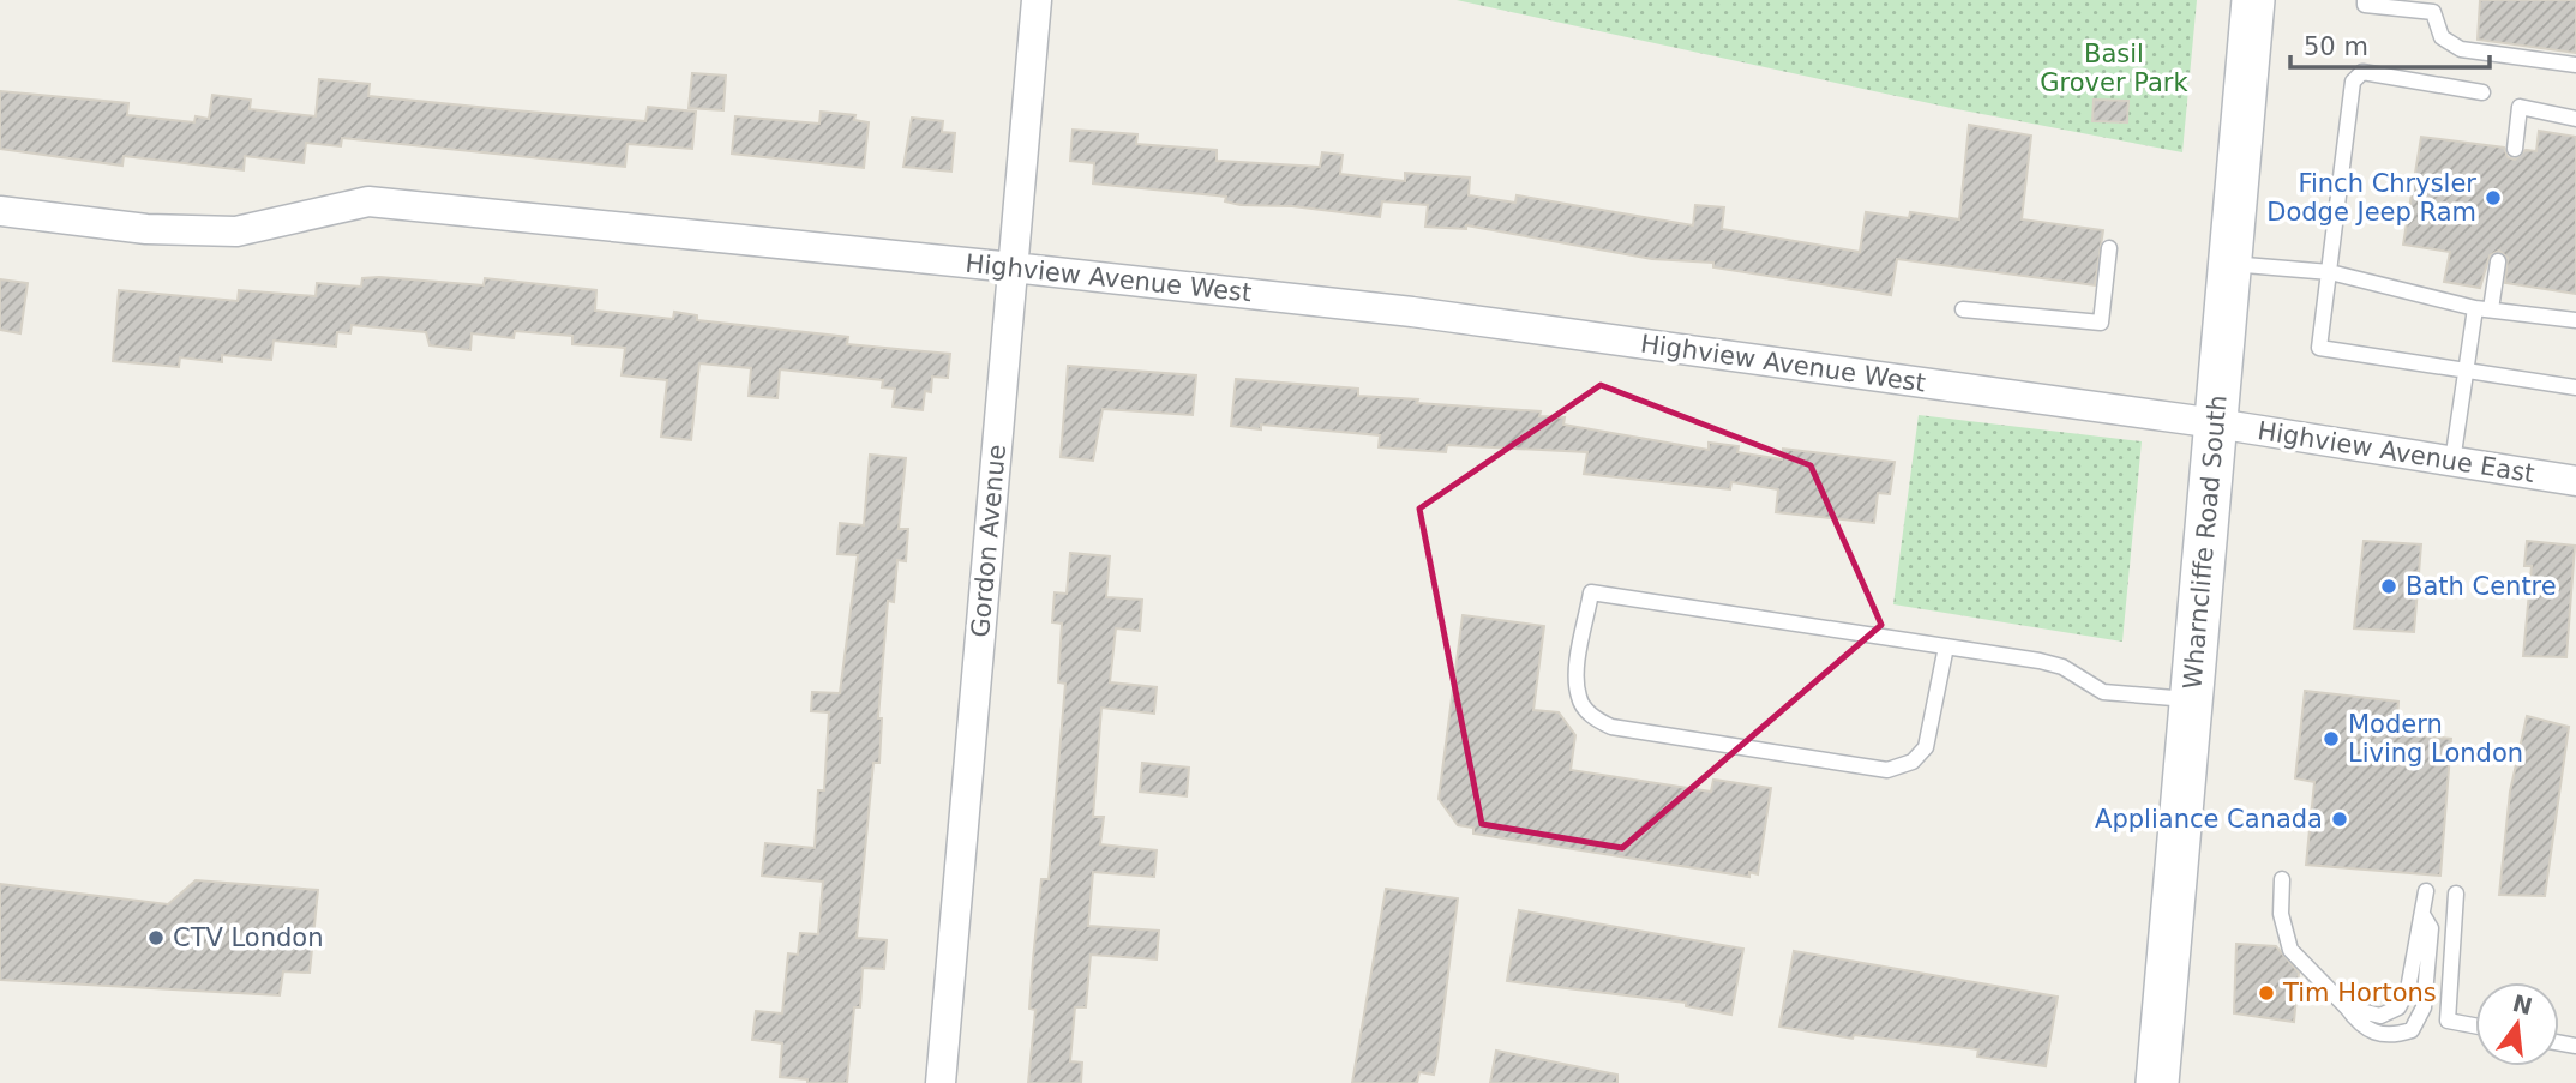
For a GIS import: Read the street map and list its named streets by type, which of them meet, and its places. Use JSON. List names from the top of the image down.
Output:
{
  "streets": {
    "main road": ["Wharncliffe Road South"],
    "street": ["Highview Avenue West", "Highview Avenue East", "Gordon Avenue"]
  },
  "crossings": [
    ["Highview Avenue West", "Highview Avenue East"],
    ["Highview Avenue West", "Gordon Avenue"],
    ["Highview Avenue West", "Wharncliffe Road South"],
    ["Highview Avenue East", "Wharncliffe Road South"]
  ],
  "parks": ["Basil Grover Park"],
  "places": [
    "Finch Chrysler Dodge Jeep Ram",
    "Bath Centre",
    "Modern Living London",
    "Appliance Canada",
    "CTV London",
    "Tim Hortons"
  ],
  "scale_bar": "50 m",
  "north": "top"
}
